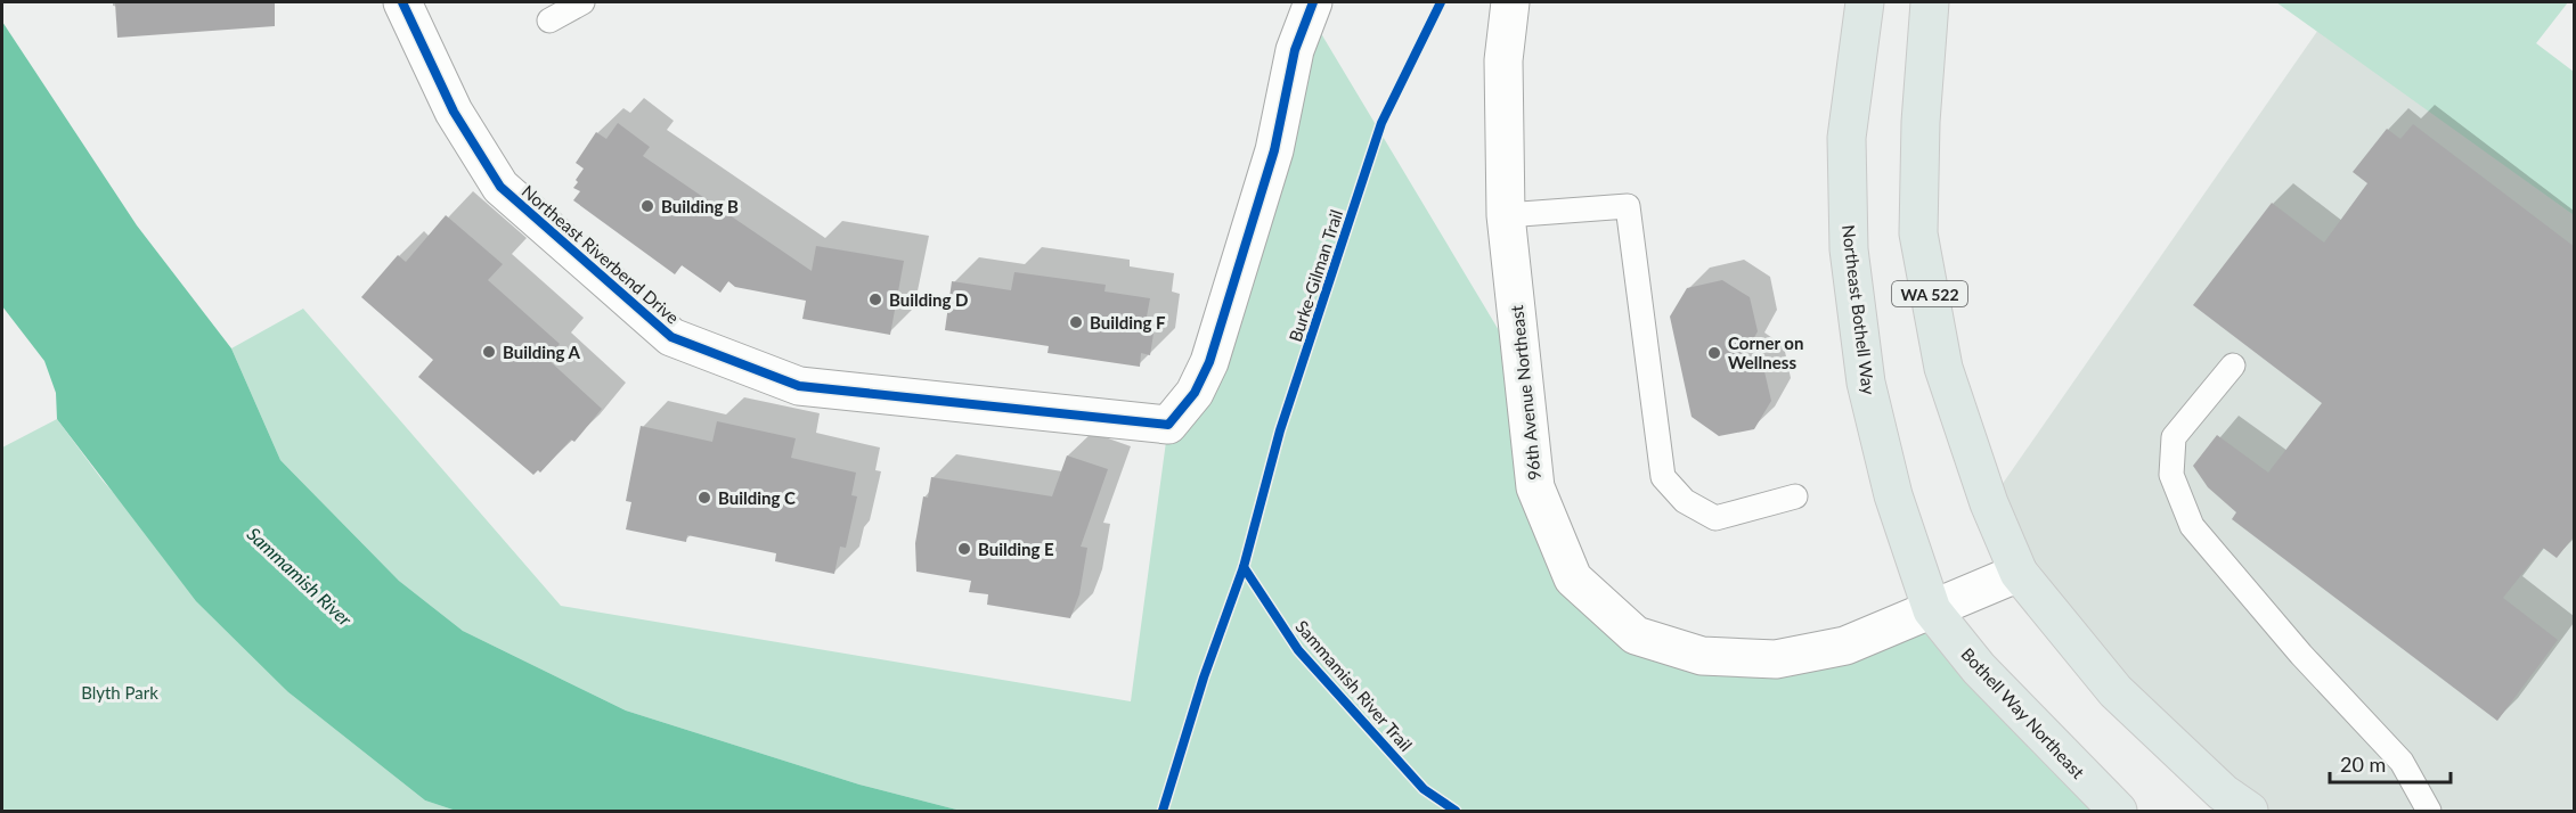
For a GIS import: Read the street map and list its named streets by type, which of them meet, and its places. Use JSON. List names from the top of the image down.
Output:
{
  "streets": {
    "main road": ["WA 522", "Northeast Bothell Way", "Bothell Way Northeast"],
    "street": ["Northeast Riverbend Drive", "96th Avenue Northeast"],
    "cycle path": ["Burke-Gilman Trail", "Sammamish River Trail"]
  },
  "crossings": [
    ["WA 522", "96th Avenue Northeast"],
    ["Northeast Bothell Way", "96th Avenue Northeast"],
    ["Northeast Bothell Way", "Bothell Way Northeast"],
    ["96th Avenue Northeast", "Bothell Way Northeast"]
  ],
  "water": ["Sammamish River"],
  "parks": ["Blyth Park"],
  "places": [
    "Building B",
    "Building D",
    "Building F",
    "Building A",
    "Corner on Wellness",
    "Building C",
    "Building E"
  ],
  "scale_bar": "20 m"
}
